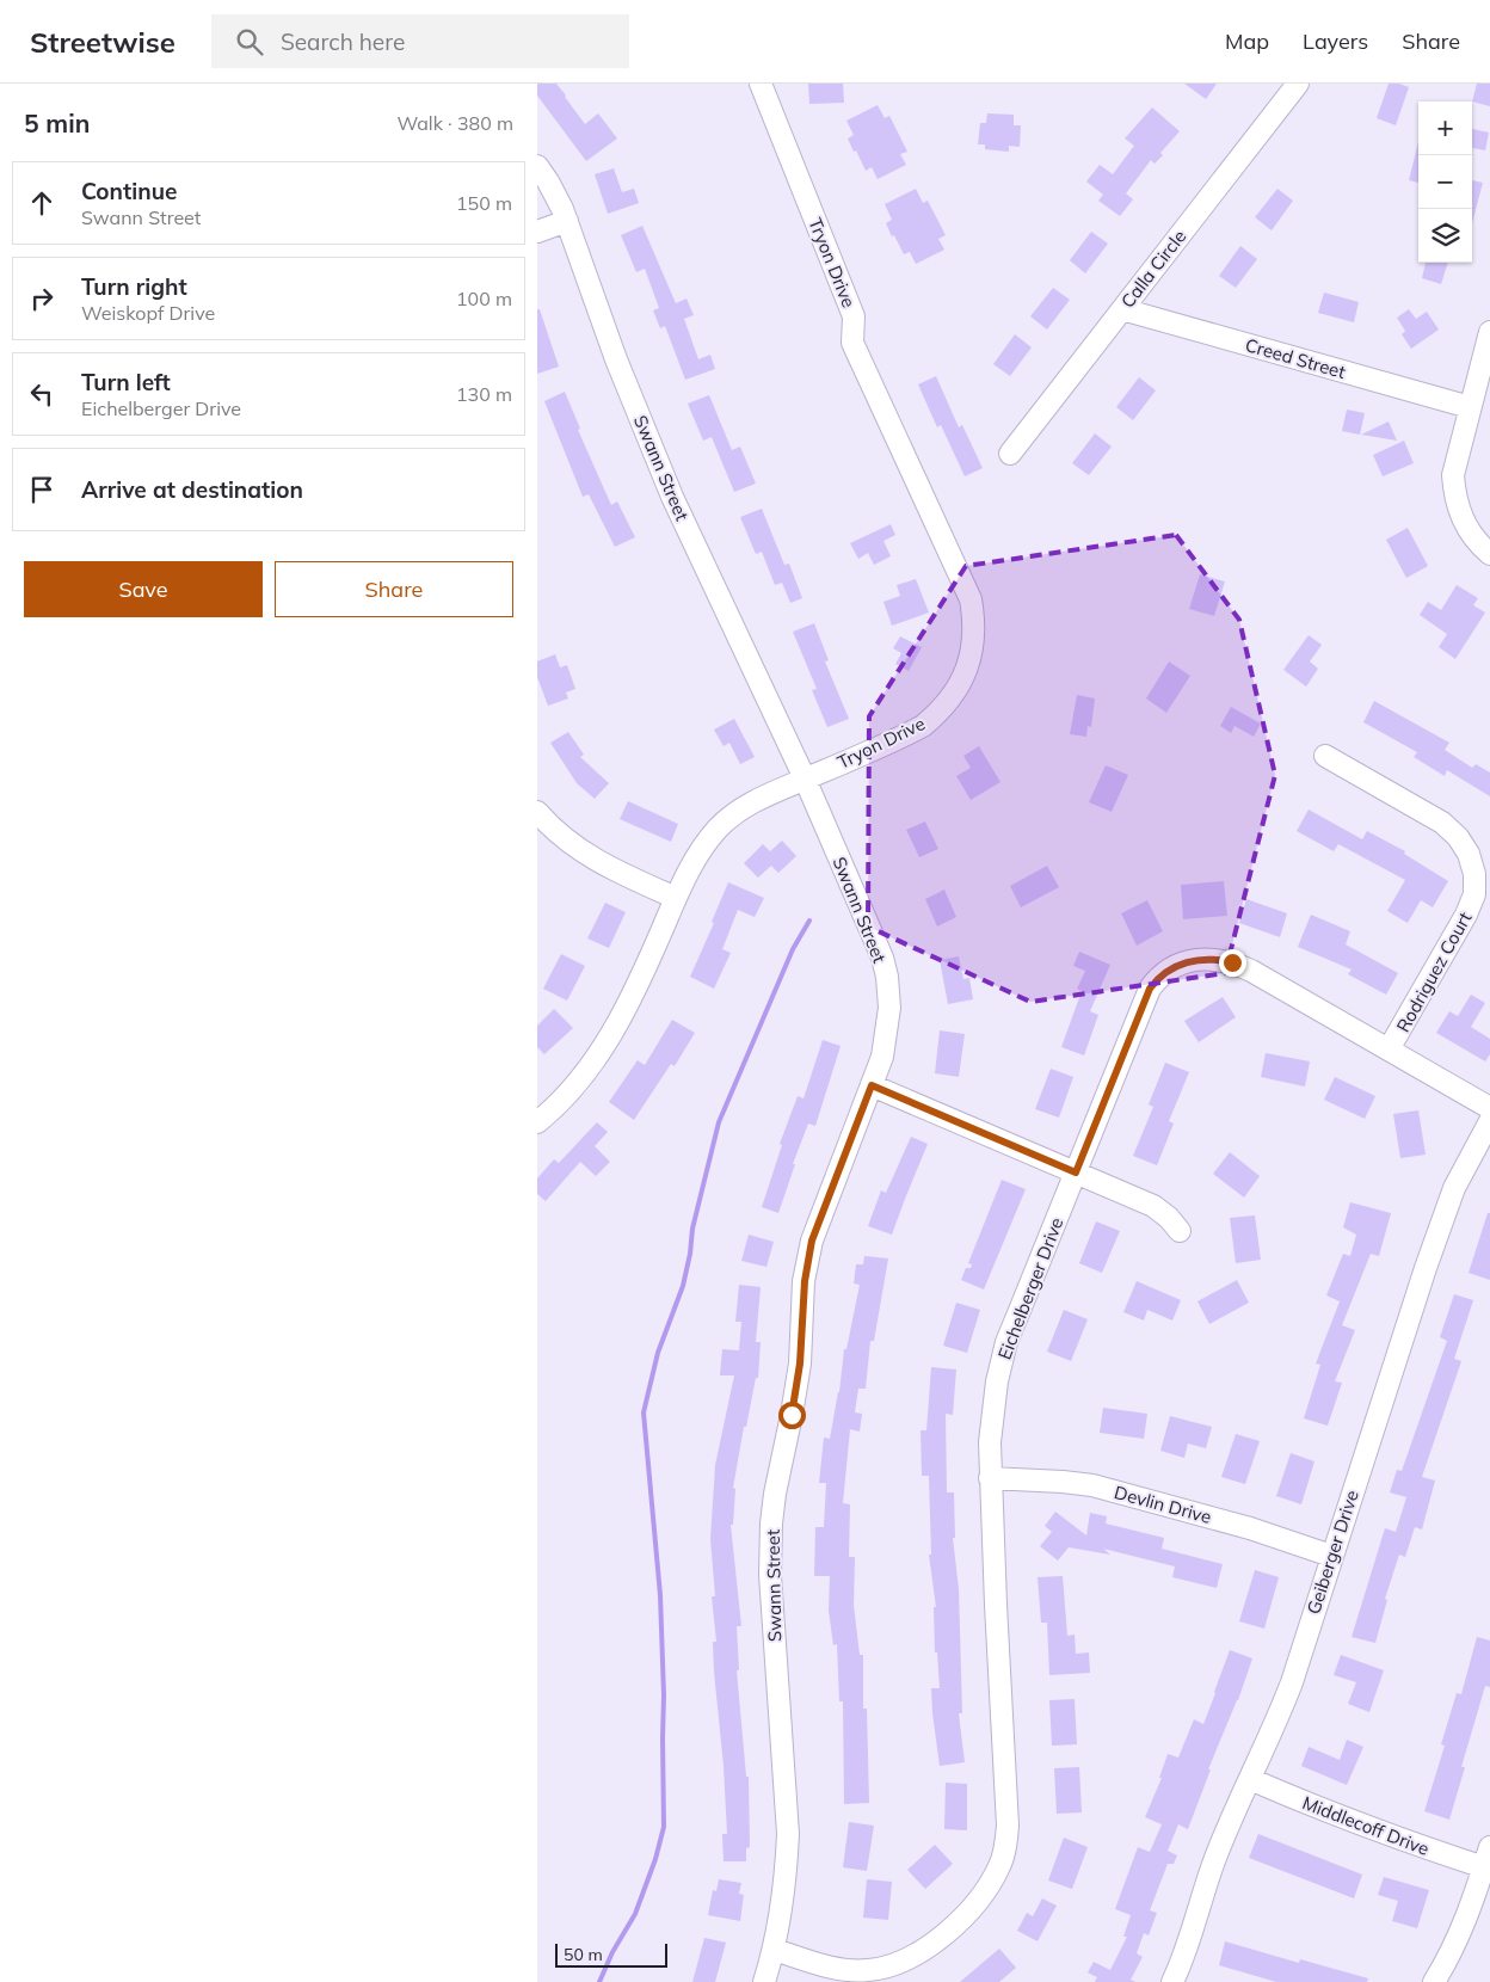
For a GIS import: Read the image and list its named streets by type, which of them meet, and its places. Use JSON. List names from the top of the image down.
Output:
{
  "streets": {
    "street": [
      "Tryon Drive",
      "Calla Circle",
      "Creed Street",
      "Swann Street",
      "Rodriguez Court",
      "Eichelberger Drive",
      "Devlin Drive",
      "Geiberger Drive",
      "Middlecoff Drive"
    ]
  },
  "crossings": [
    ["Tryon Drive", "Swann Street"],
    ["Calla Circle", "Creed Street"],
    ["Swann Street", "Eichelberger Drive"],
    ["Rodriguez Court", "Eichelberger Drive"],
    ["Eichelberger Drive", "Devlin Drive"],
    ["Devlin Drive", "Geiberger Drive"],
    ["Geiberger Drive", "Middlecoff Drive"]
  ],
  "scale_bar": "50 m",
  "page": {
    "header": "Streetwise",
    "search": "Search here",
    "nav": ["Map", "Layers", "Share"],
    "heading": ["5 min", "Walk · 380 m"],
    "map_buttons": ["+", "−"],
    "list": [
      ["Continue", "Swann Street", "150 m"],
      ["Turn right", "Weiskopf Drive", "100 m"],
      ["Turn left", "Eichelberger Drive", "130 m"],
      "Arrive at destination"
    ],
    "buttons": ["Save", "Share"],
    "scale": "50 m"
  }
}
